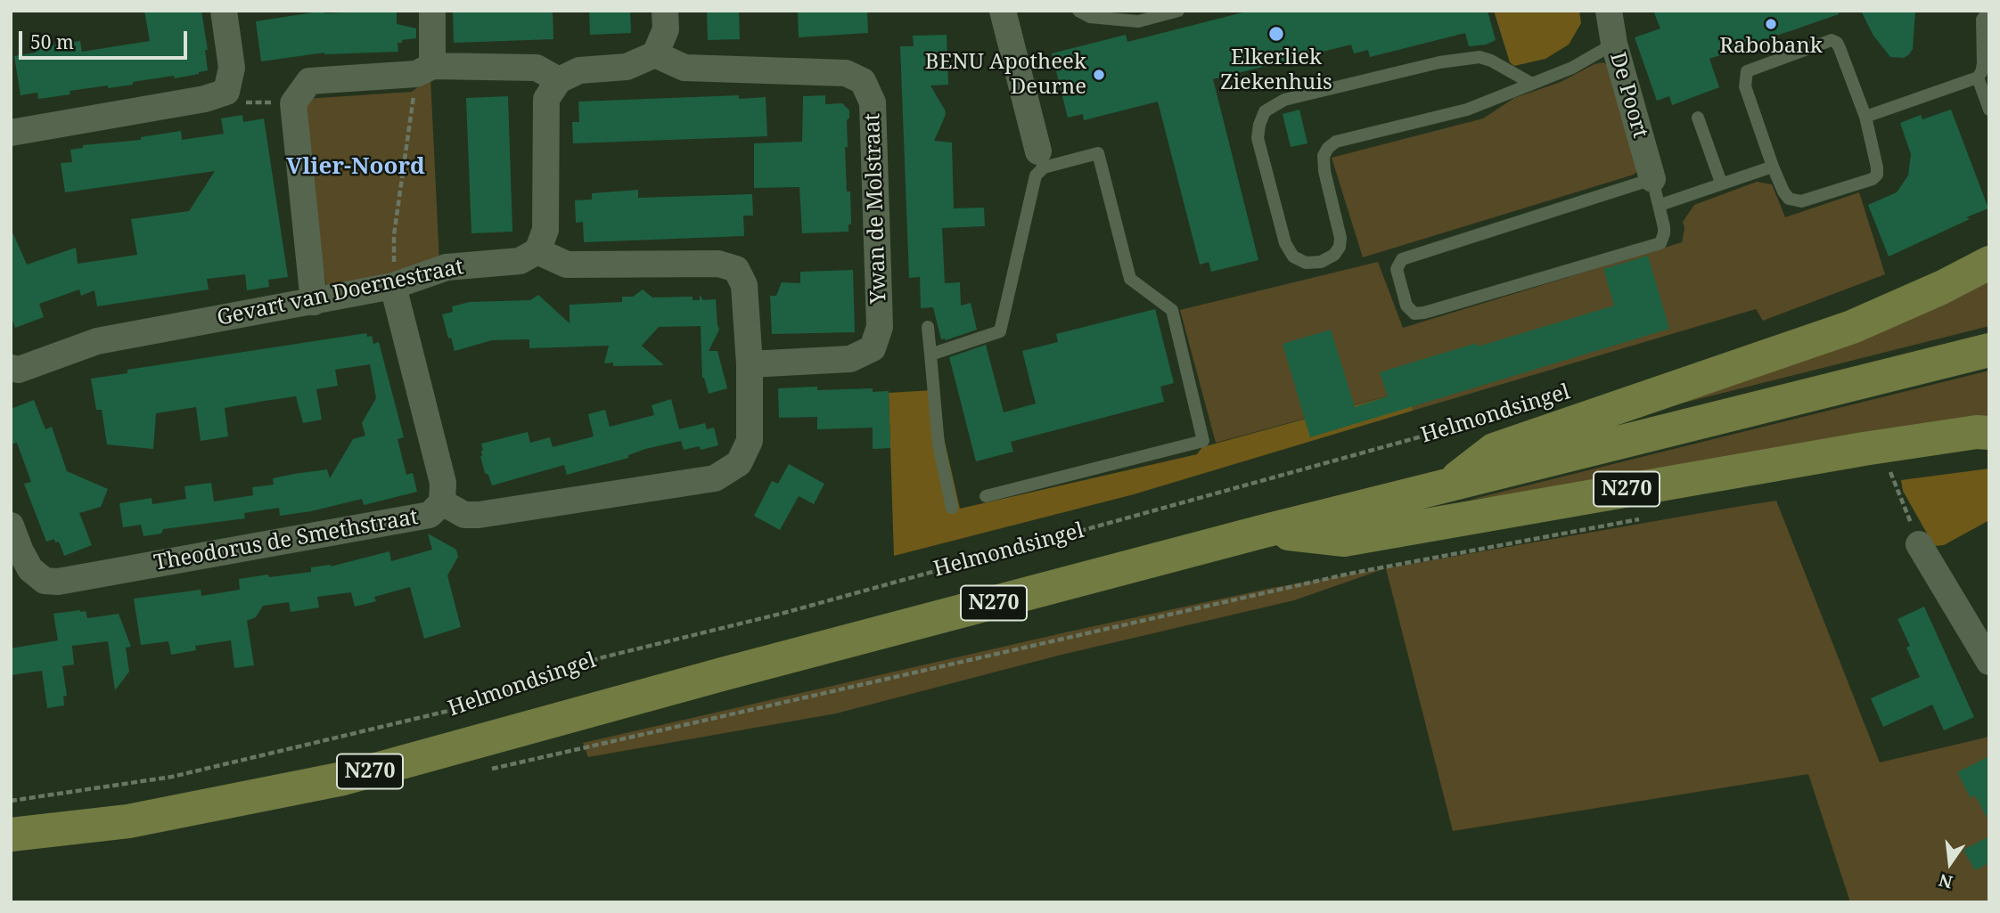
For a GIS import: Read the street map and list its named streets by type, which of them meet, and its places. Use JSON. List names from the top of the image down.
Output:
{
  "streets": {
    "main road": ["Helmondsingel", "N270"],
    "street": [
      "De Poort",
      "Ywan de Molstraat",
      "Gevart van Doernestraat",
      "Theodorus de Smethstraat"
    ]
  },
  "crossings": [
    ["Gevart van Doernestraat", "Theodorus de Smethstraat"],
    ["Helmondsingel", "N270"]
  ],
  "districts": ["Vlier-Noord"],
  "places": ["Rabobank", "Elkerliek Ziekenhuis", "BENU Apotheek Deurne"],
  "scale_bar": "50 m",
  "north": "bottom"
}
